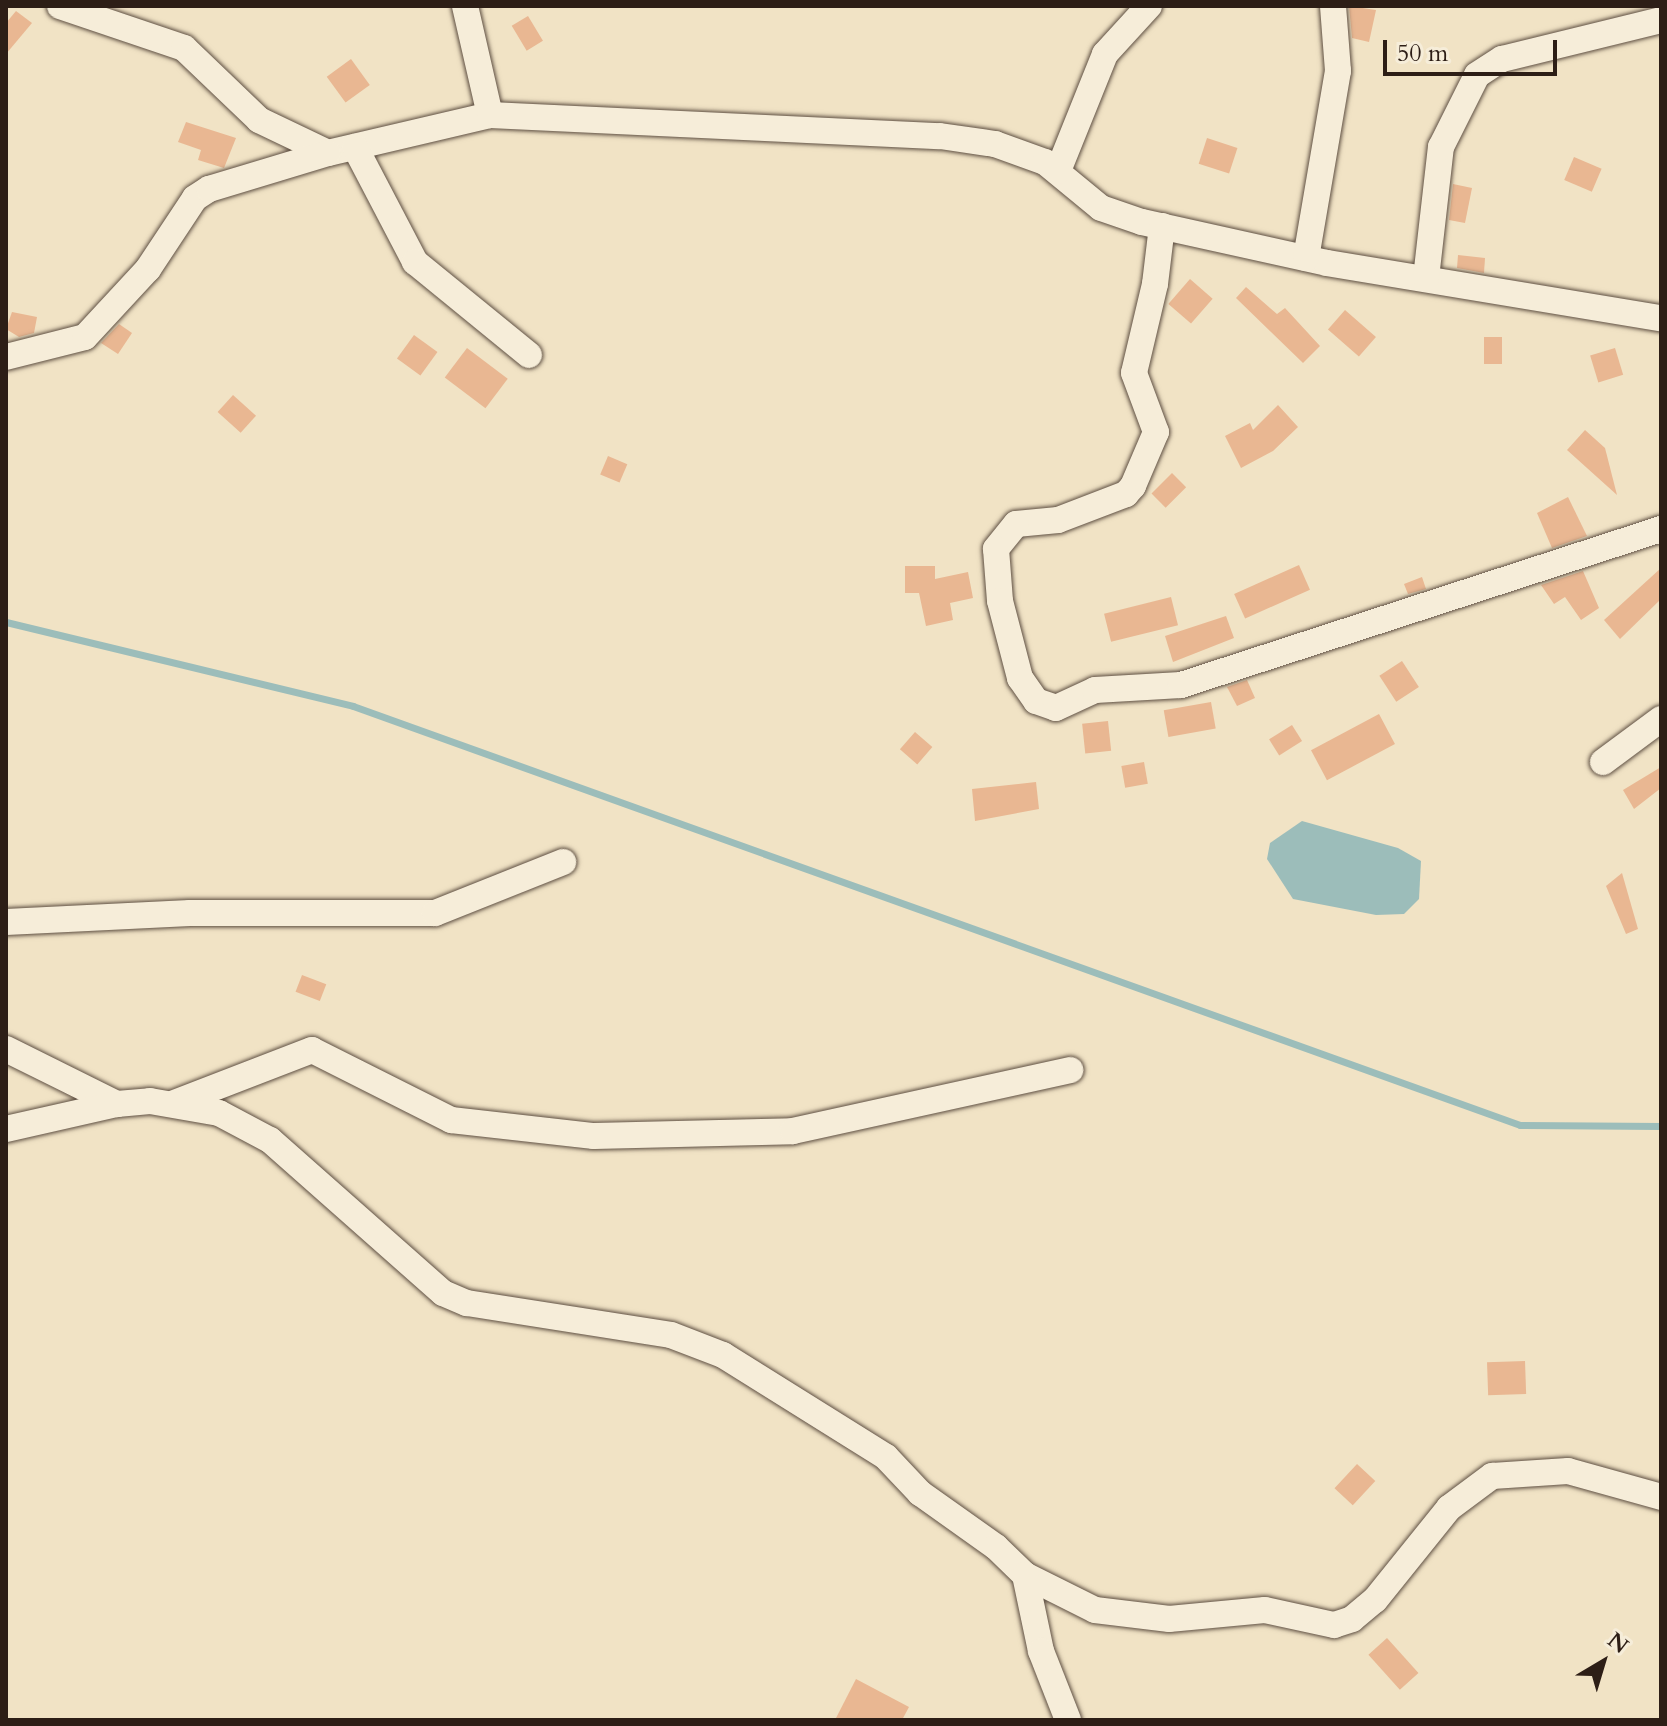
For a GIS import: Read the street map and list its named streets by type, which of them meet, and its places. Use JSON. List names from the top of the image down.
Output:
{
  "scale_bar": "50 m",
  "north": "top right"
}
